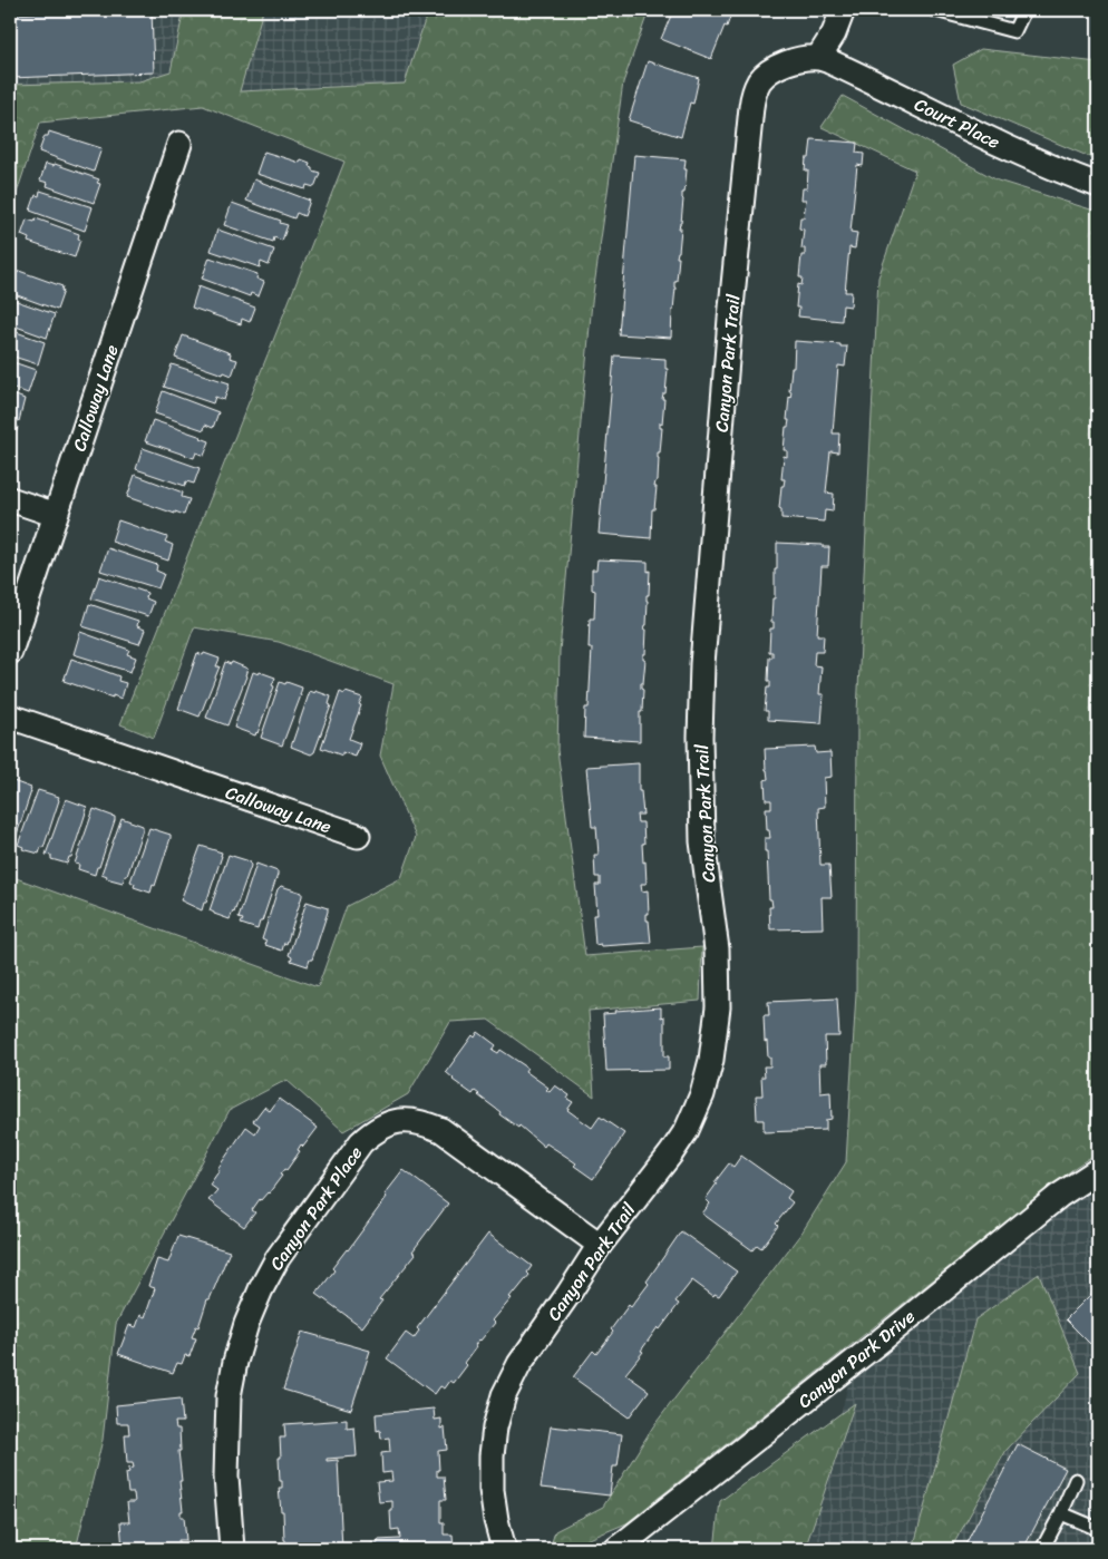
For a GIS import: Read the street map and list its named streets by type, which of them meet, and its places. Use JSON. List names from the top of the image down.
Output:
{
  "streets": {
    "street": [
      "Court Place",
      "Canyon Park Trail",
      "Calloway Lane",
      "Canyon Park Place",
      "Canyon Park Drive"
    ]
  },
  "crossings": [
    ["Court Place", "Canyon Park Trail"],
    ["Canyon Park Trail", "Canyon Park Place"]
  ]
}
